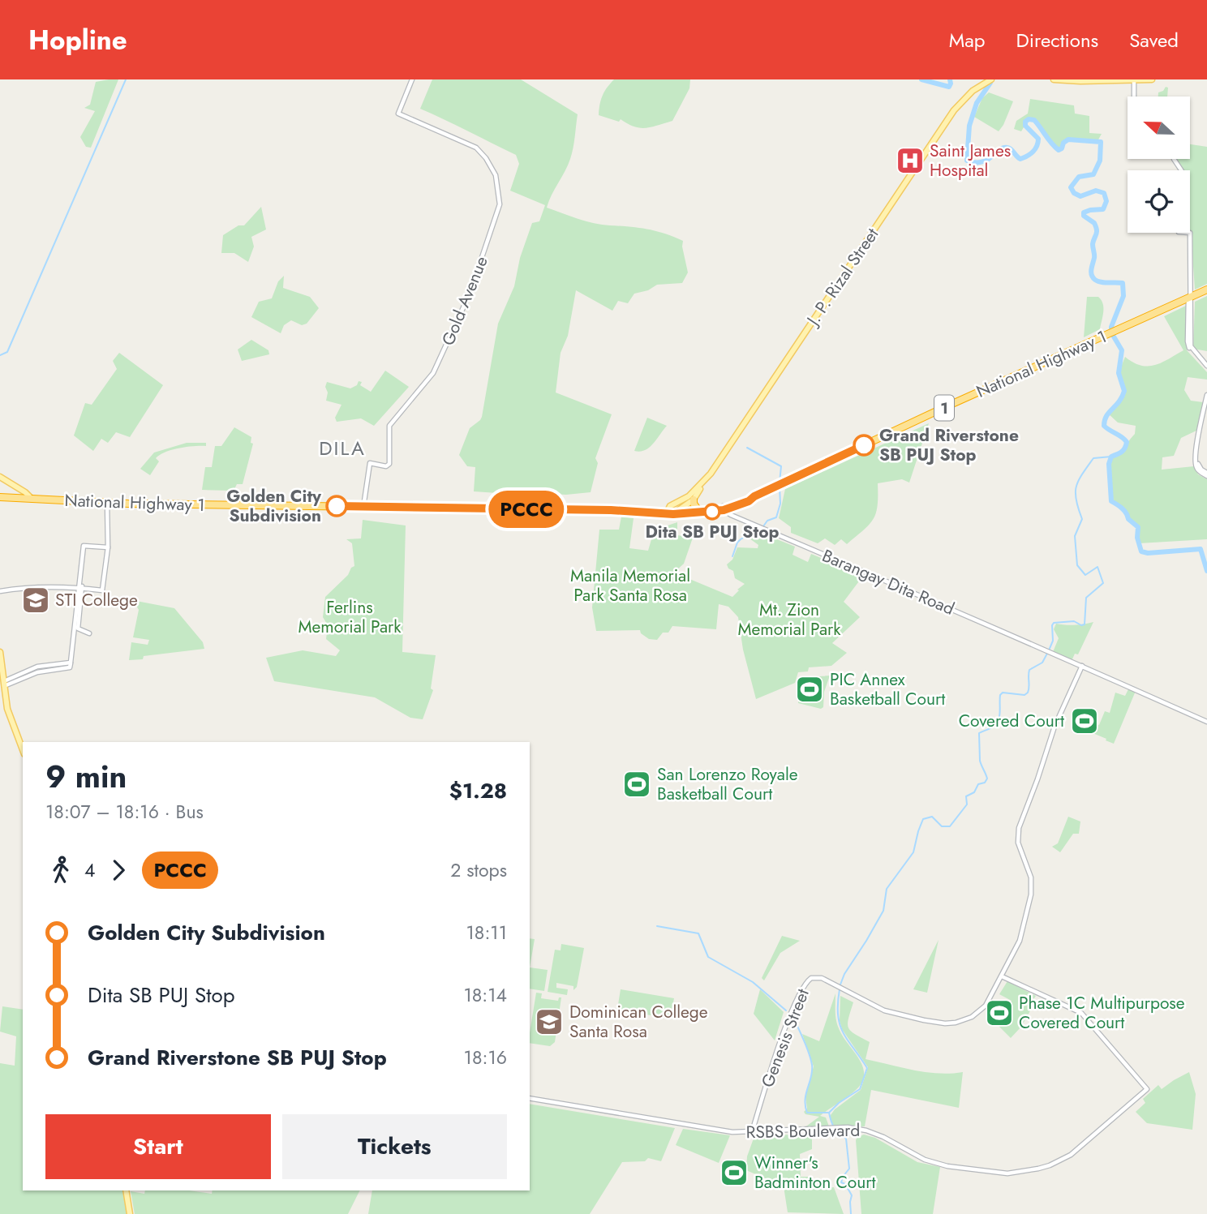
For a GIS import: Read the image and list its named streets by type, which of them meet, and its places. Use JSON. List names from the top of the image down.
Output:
{
  "streets": {
    "highway": ["National Highway 1", "1"],
    "main road": ["J. P. Rizal Street"],
    "street": [
      "Gold Avenue",
      "Barangay Dita Road",
      "Genesis Street",
      "RSBS Boulevard"
    ]
  },
  "crossings": [
    ["J. P. Rizal Street", "National Highway 1"],
    ["Gold Avenue", "National Highway 1"],
    ["National Highway 1", "Barangay Dita Road"],
    ["Barangay Dita Road", "Genesis Street"],
    ["Genesis Street", "RSBS Boulevard"]
  ],
  "districts": ["DILA"],
  "parks": ["Manila Memorial Park Santa Rosa", "Ferlins Memorial Park", "Mt. Zion Memorial Park"],
  "places": {
    "hospital": ["Saint James Hospital"],
    "other": ["Grand Riverstone SB PUJ Stop", "Golden City Subdivision", "Dita SB PUJ Stop"],
    "school or university": ["STI College", "Dominican College Santa Rosa"],
    "sports": [
      "PIC Annex Basketball Court",
      "Covered Court",
      "San Lorenzo Royale Basketball Court",
      "Phase 1C Multipurpose Covered Court",
      "Winner's Badminton Court"
    ]
  },
  "lines": ["bus line PCCC"],
  "north": "left",
  "page": {
    "header": "Hopline",
    "nav": ["Map", "Directions", "Saved"],
    "on_map": "PCCC",
    "heading": ["9 min", "18:07 – 18:16 · Bus", "$1.28"],
    "legs": ["4", "PCCC", "2 stops"],
    "list": [
      {
        "name": "Golden City Subdivision",
        "value": "18:11"
      },
      {
        "name": "Dita SB PUJ Stop",
        "value": "18:14"
      },
      {
        "name": "Grand Riverstone SB PUJ Stop",
        "value": "18:16"
      }
    ],
    "buttons": ["Start", "Tickets"]
  }
}
